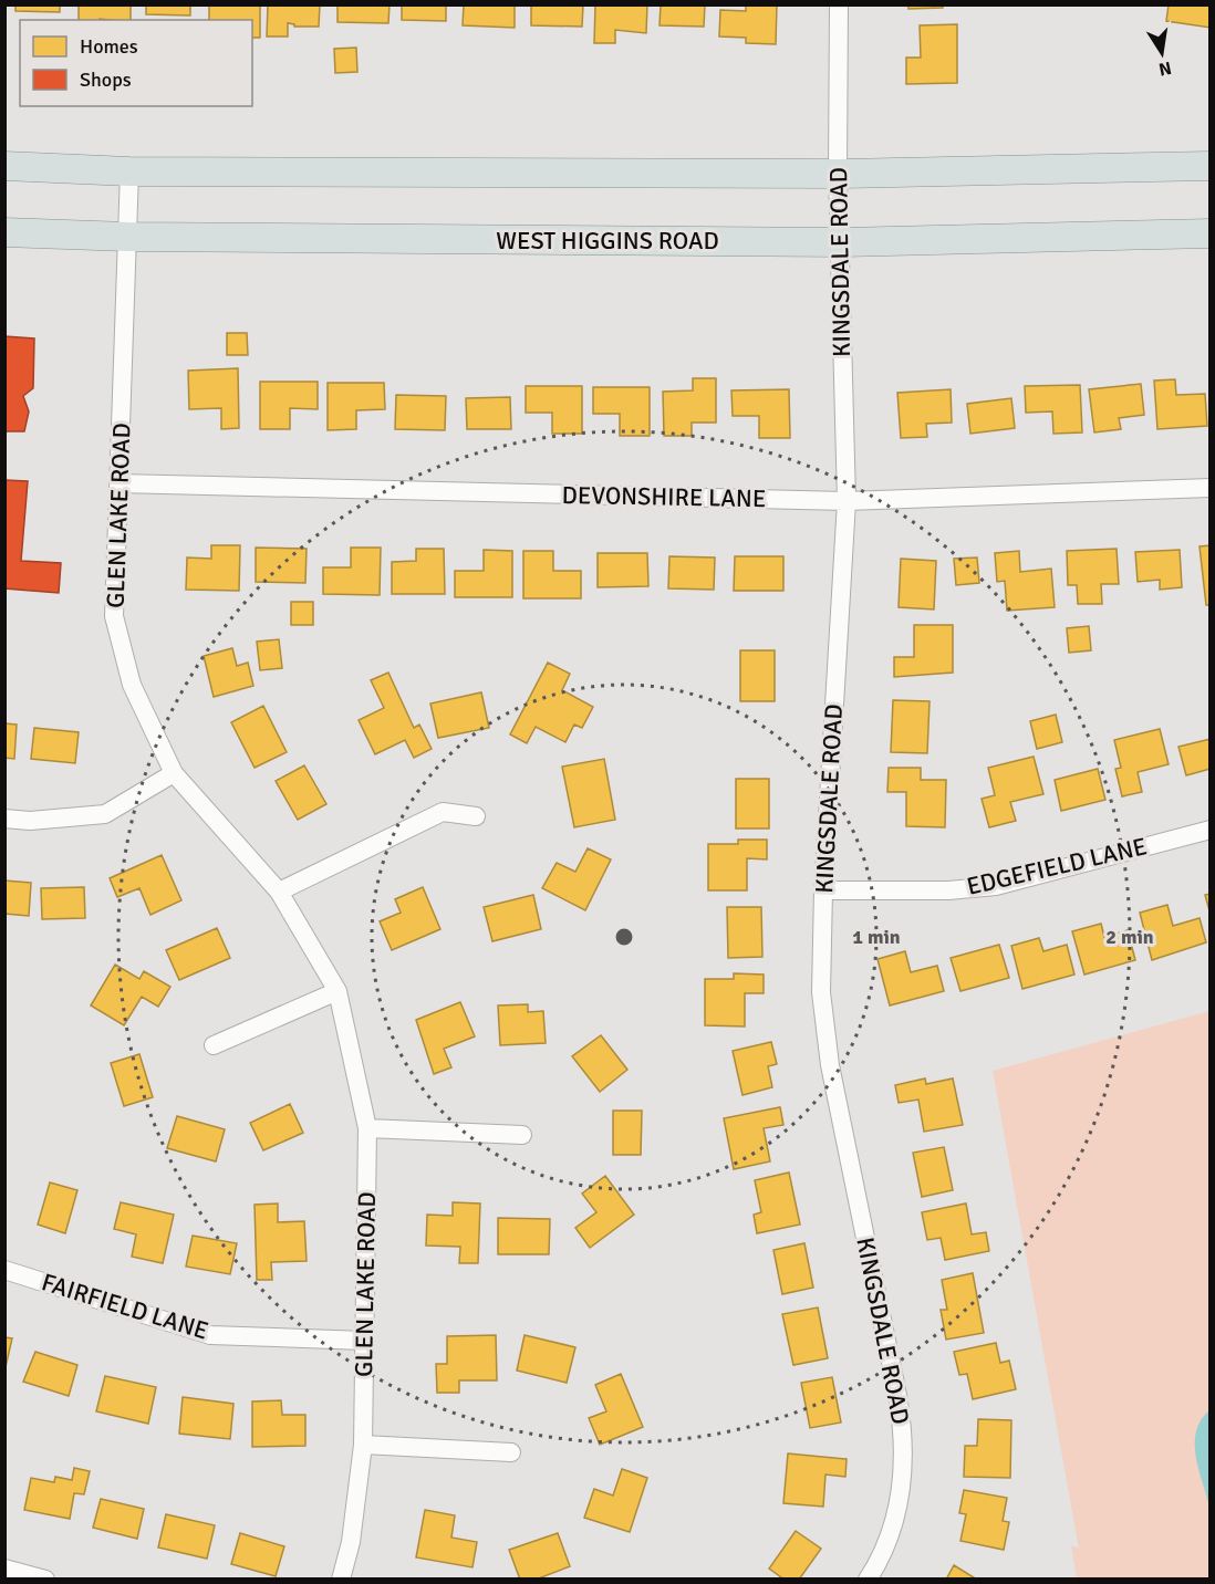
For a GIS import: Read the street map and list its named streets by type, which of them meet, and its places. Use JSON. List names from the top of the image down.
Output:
{
  "streets": {
    "main road": ["WEST HIGGINS ROAD"],
    "street": [
      "KINGSDALE ROAD",
      "DEVONSHIRE LANE",
      "GLEN LAKE ROAD",
      "EDGEFIELD LANE",
      "FAIRFIELD LANE"
    ]
  },
  "crossings": [
    ["WEST HIGGINS ROAD", "KINGSDALE ROAD"],
    ["WEST HIGGINS ROAD", "GLEN LAKE ROAD"],
    ["KINGSDALE ROAD", "DEVONSHIRE LANE"],
    ["KINGSDALE ROAD", "EDGEFIELD LANE"],
    ["DEVONSHIRE LANE", "GLEN LAKE ROAD"],
    ["GLEN LAKE ROAD", "FAIRFIELD LANE"]
  ],
  "legend": ["Homes", "Shops"],
  "north": "bottom",
  "rings": ["1 min", "2 min"]
}
